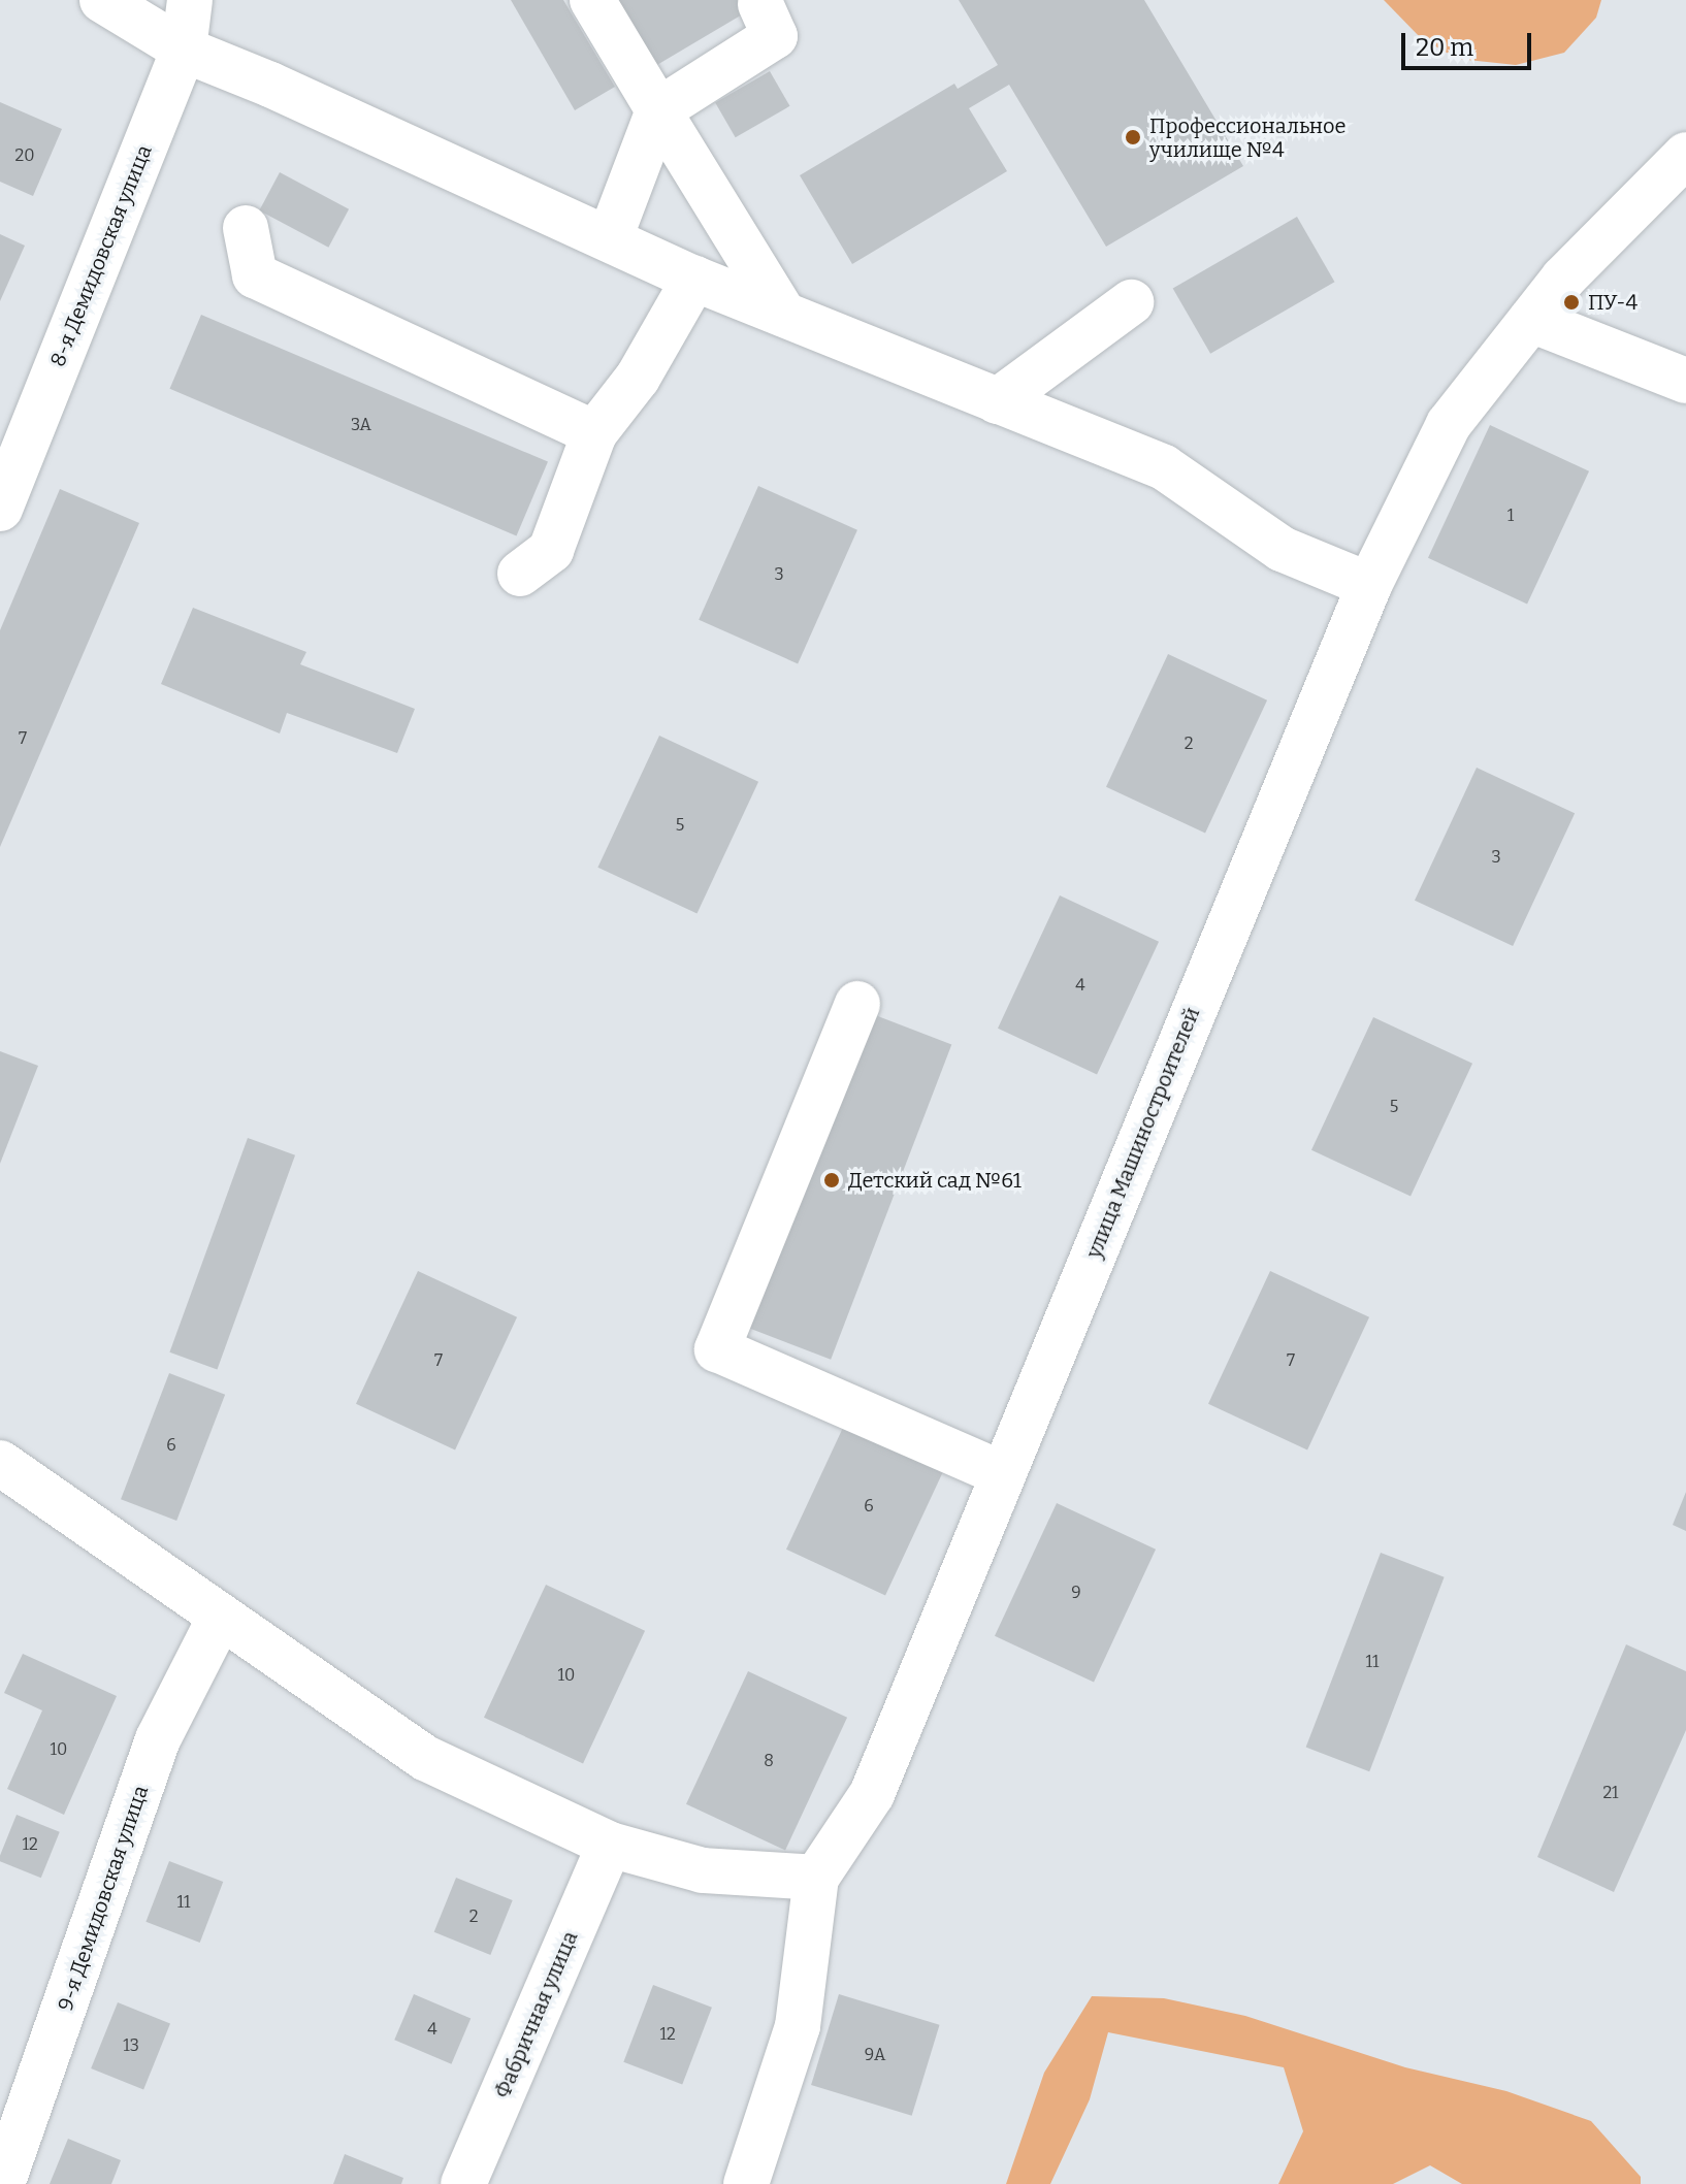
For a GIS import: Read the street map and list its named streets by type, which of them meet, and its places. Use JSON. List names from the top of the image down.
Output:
{
  "streets": {
    "street": [
      "8-я Демидовская улица",
      "улица Машиностроителей",
      "9-я Демидовская улица",
      "Фабричная улица"
    ]
  },
  "places": ["Профессиональное училище №4", "ПУ-4", "Детский сад №61"],
  "house_numbers": [
    "20",
    "3А",
    "1",
    "3",
    "7",
    "2",
    "5",
    "3",
    "4",
    "5",
    "7",
    "7",
    "6",
    "6",
    "9",
    "11",
    "10",
    "10",
    "8",
    "21",
    "12",
    "11",
    "2",
    "4",
    "12",
    "13",
    "9А"
  ],
  "scale_bar": "20 m"
}
